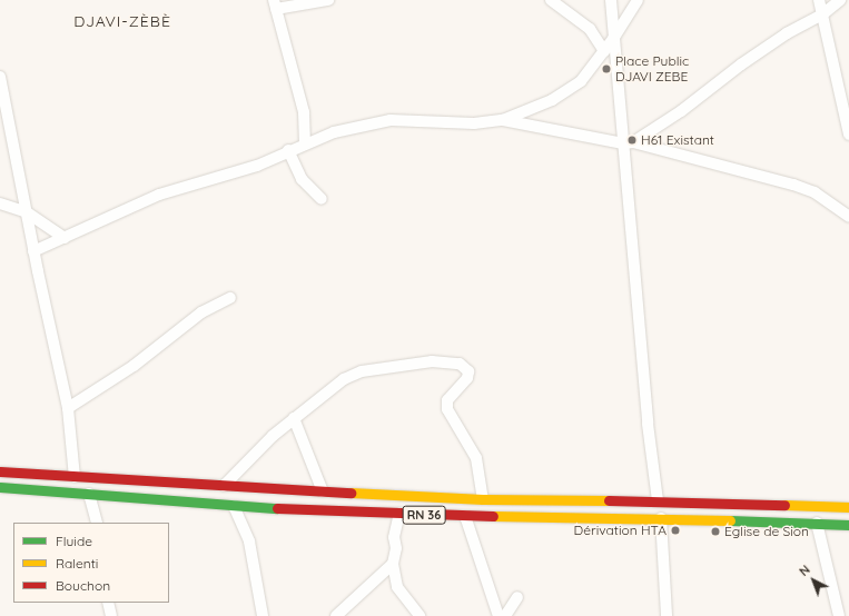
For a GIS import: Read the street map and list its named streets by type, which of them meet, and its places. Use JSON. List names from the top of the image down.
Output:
{
  "streets": {
    "main road": ["RN 36"]
  },
  "districts": ["DJAVI-ZÈBÈ"],
  "places": [
    "Place Public DJAVI ZEBE",
    "H61 Existant",
    "Dérivation HTA",
    "Eglise de Sion"
  ],
  "legend": ["Fluide", "Ralenti", "Bouchon"],
  "north": "top left"
}
